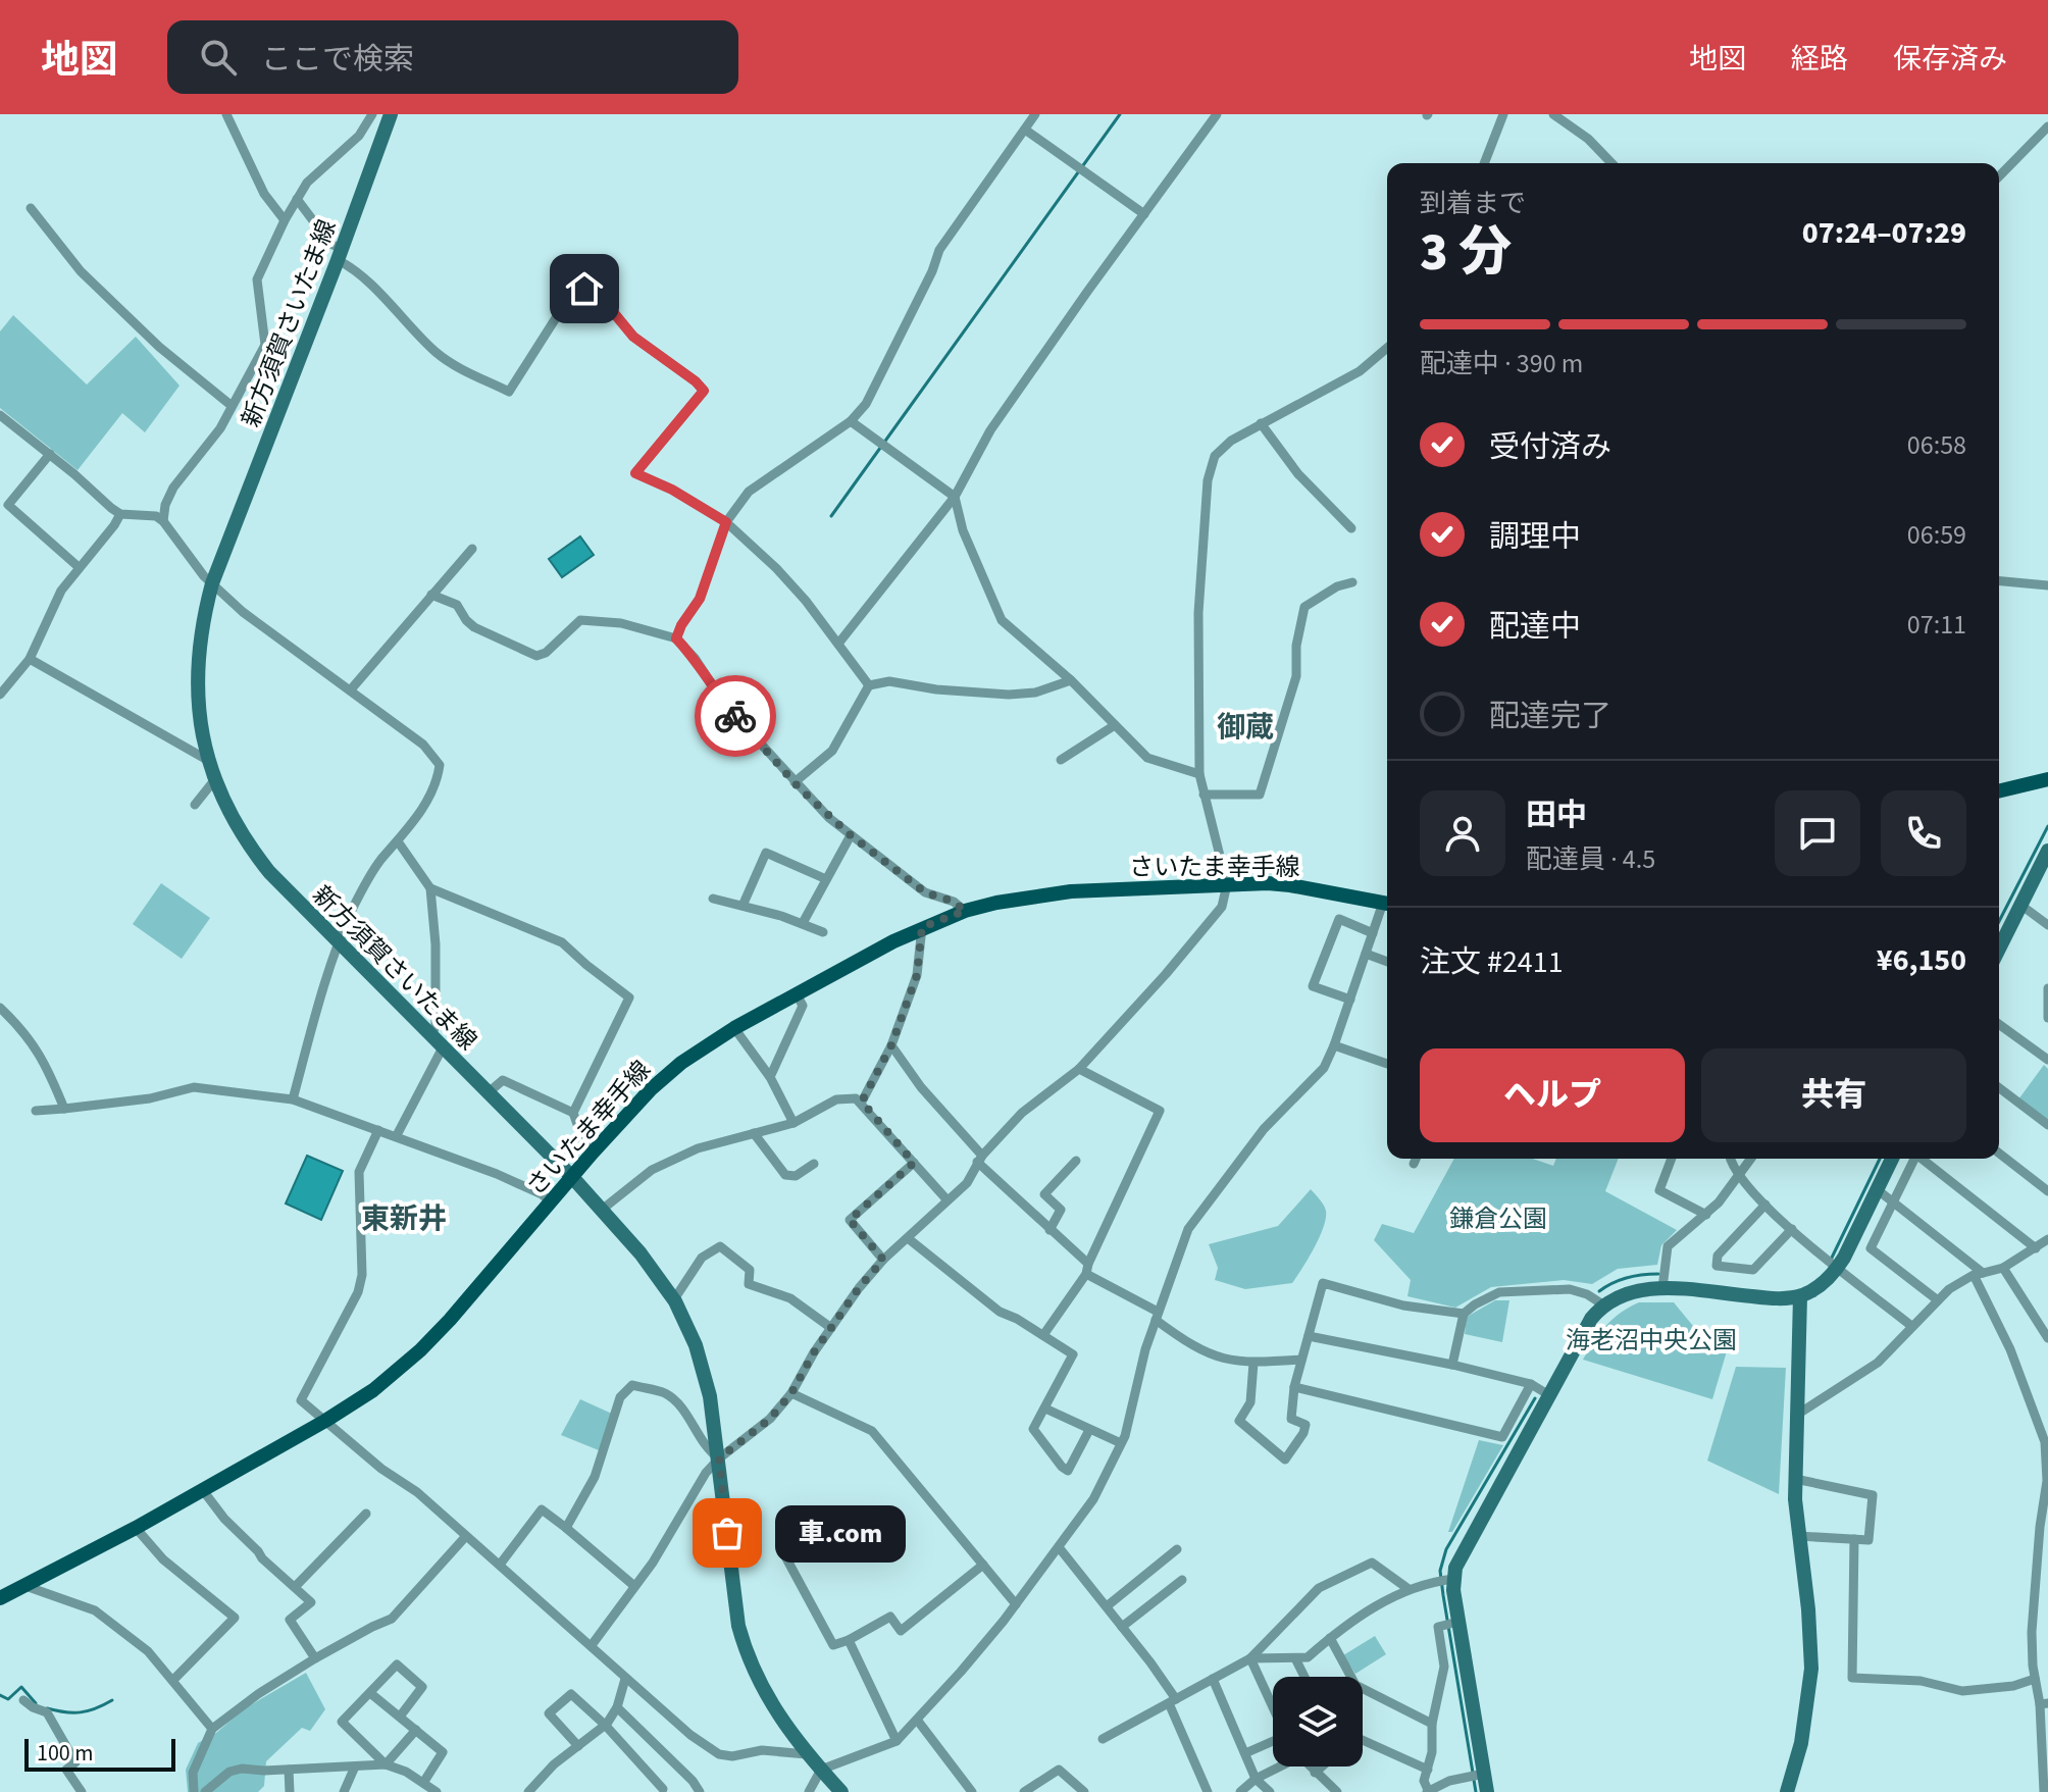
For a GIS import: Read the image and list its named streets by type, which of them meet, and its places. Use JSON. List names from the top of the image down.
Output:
{
  "streets": {
    "main road": ["新方須賀さいたま線", "さいたま幸手線"]
  },
  "crossings": [
    ["新方須賀さいたま線", "さいたま幸手線"]
  ],
  "districts": ["御蔵", "東新井"],
  "parks": ["鎌倉公園", "海老沼中央公園"],
  "places": ["車.com"],
  "scale_bar": "100 m",
  "page": {
    "header": "地図",
    "search": "ここで検索",
    "nav": ["地図", "経路", "保存済み"],
    "heading": ["3 分", "到着まで", "07:24–07:29"],
    "panel": [
      "田中",
      "配達員 · 4.5",
      "注文 #2411",
      "¥6,150"
    ],
    "bar": "配達中 · 390 m",
    "list": [
      ["受付済み", "06:58"],
      ["調理中", "06:59"],
      ["配達中", "07:11"],
      "配達完了"
    ],
    "buttons": ["ヘルプ", "共有"],
    "bubble": "車.com",
    "scale": "100 m"
  }
}
